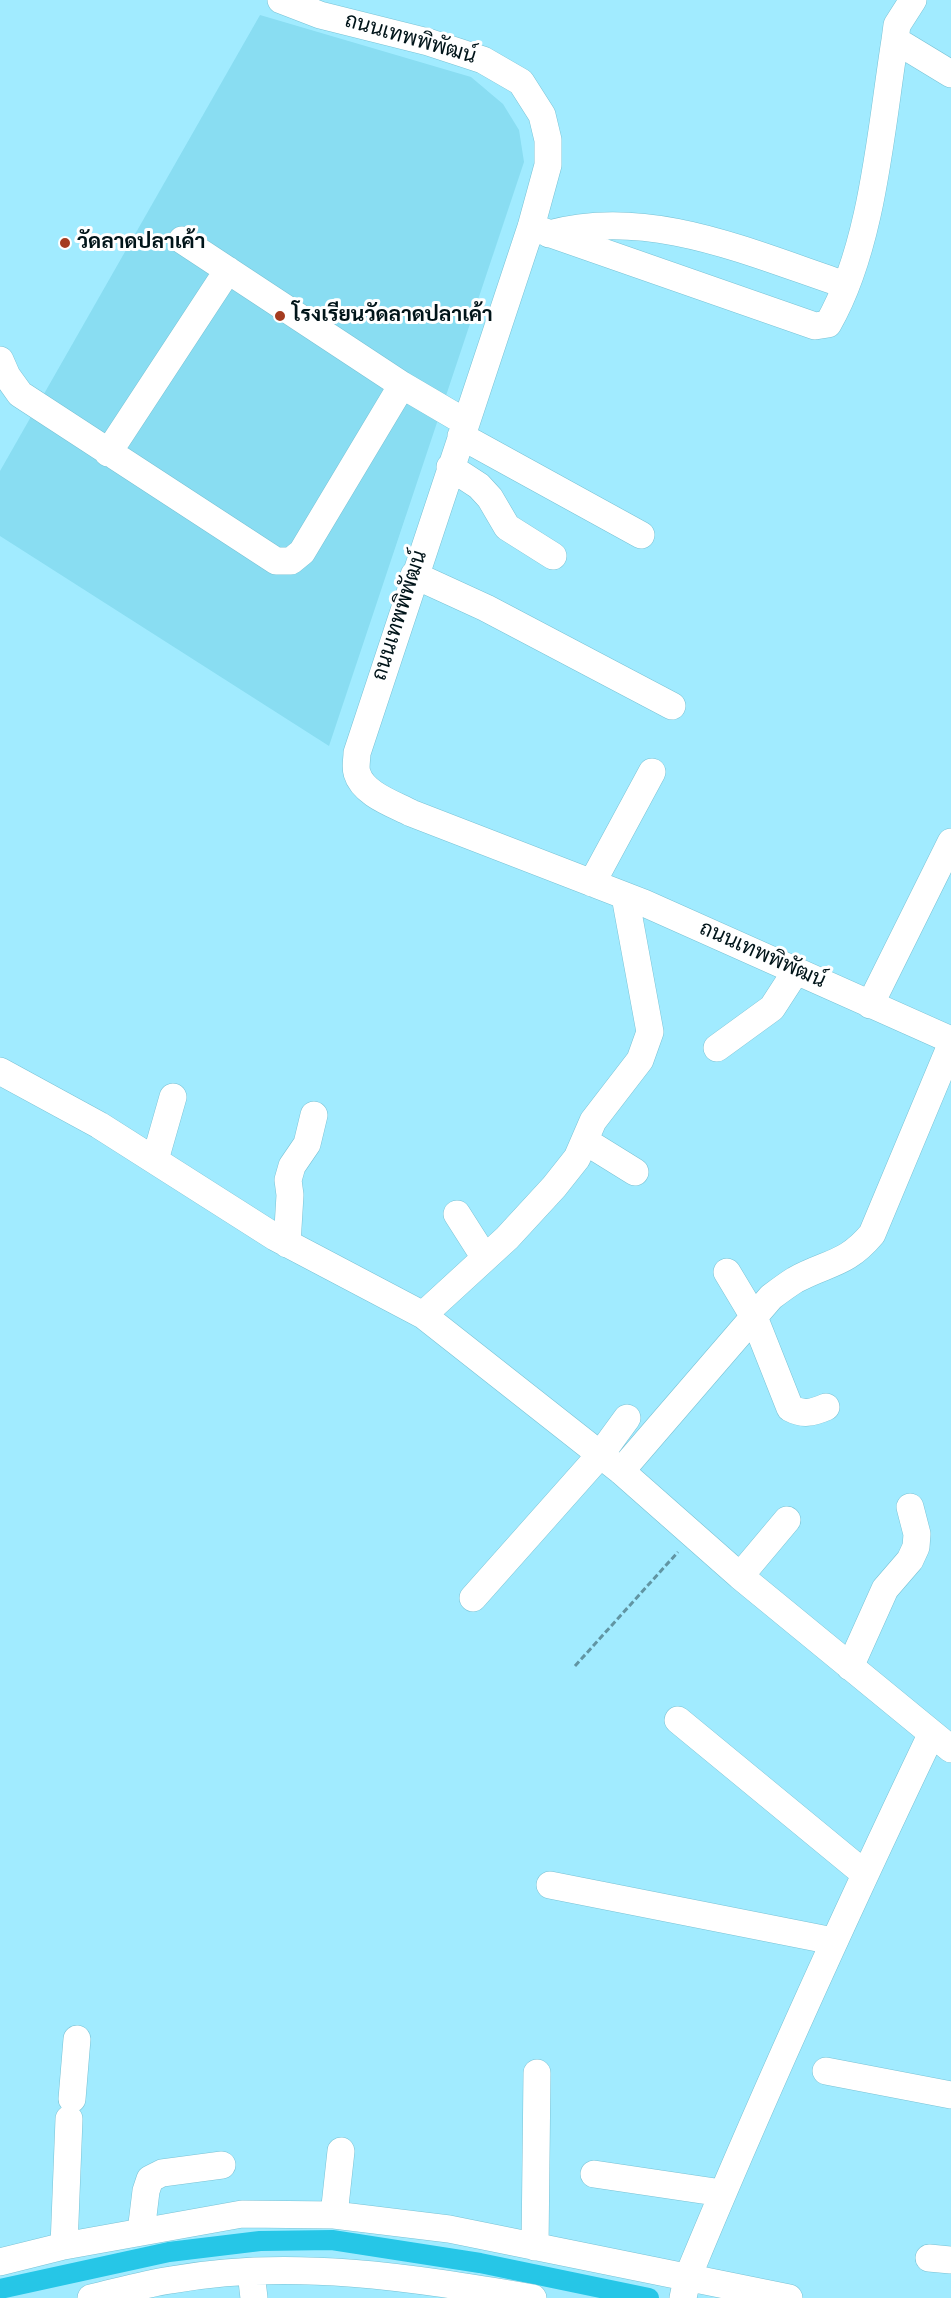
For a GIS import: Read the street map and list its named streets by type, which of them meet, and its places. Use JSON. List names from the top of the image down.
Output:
{
  "streets": {
    "street": ["ถนนเทพพิพัฒน์"]
  },
  "places": ["วัดลาดปลาเค้า", "โรงเรียนวัดลาดปลาเค้า"]
}
